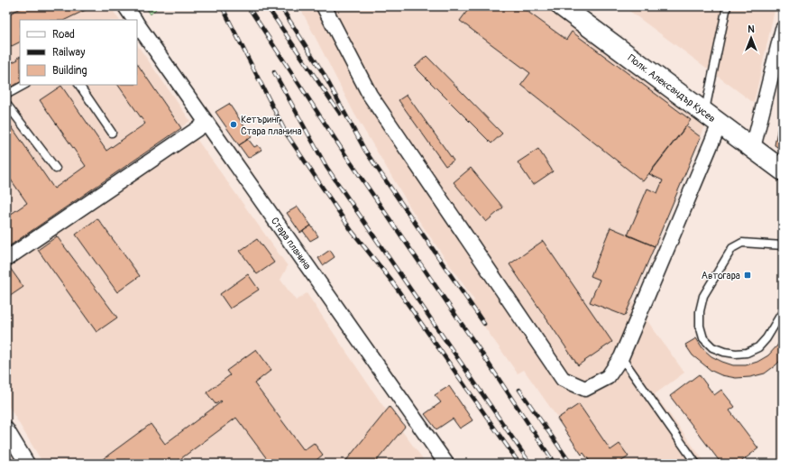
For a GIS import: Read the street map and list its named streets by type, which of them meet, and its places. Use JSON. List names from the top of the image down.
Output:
{
  "streets": {
    "street": ["Полк. Александър Кусев", "Стара планина"]
  },
  "places": {
    "other": ["Кетъринг Стара планина"],
    "transit": ["Автогара"]
  },
  "legend": ["Road", "Railway", "Building"],
  "north": "top"
}
